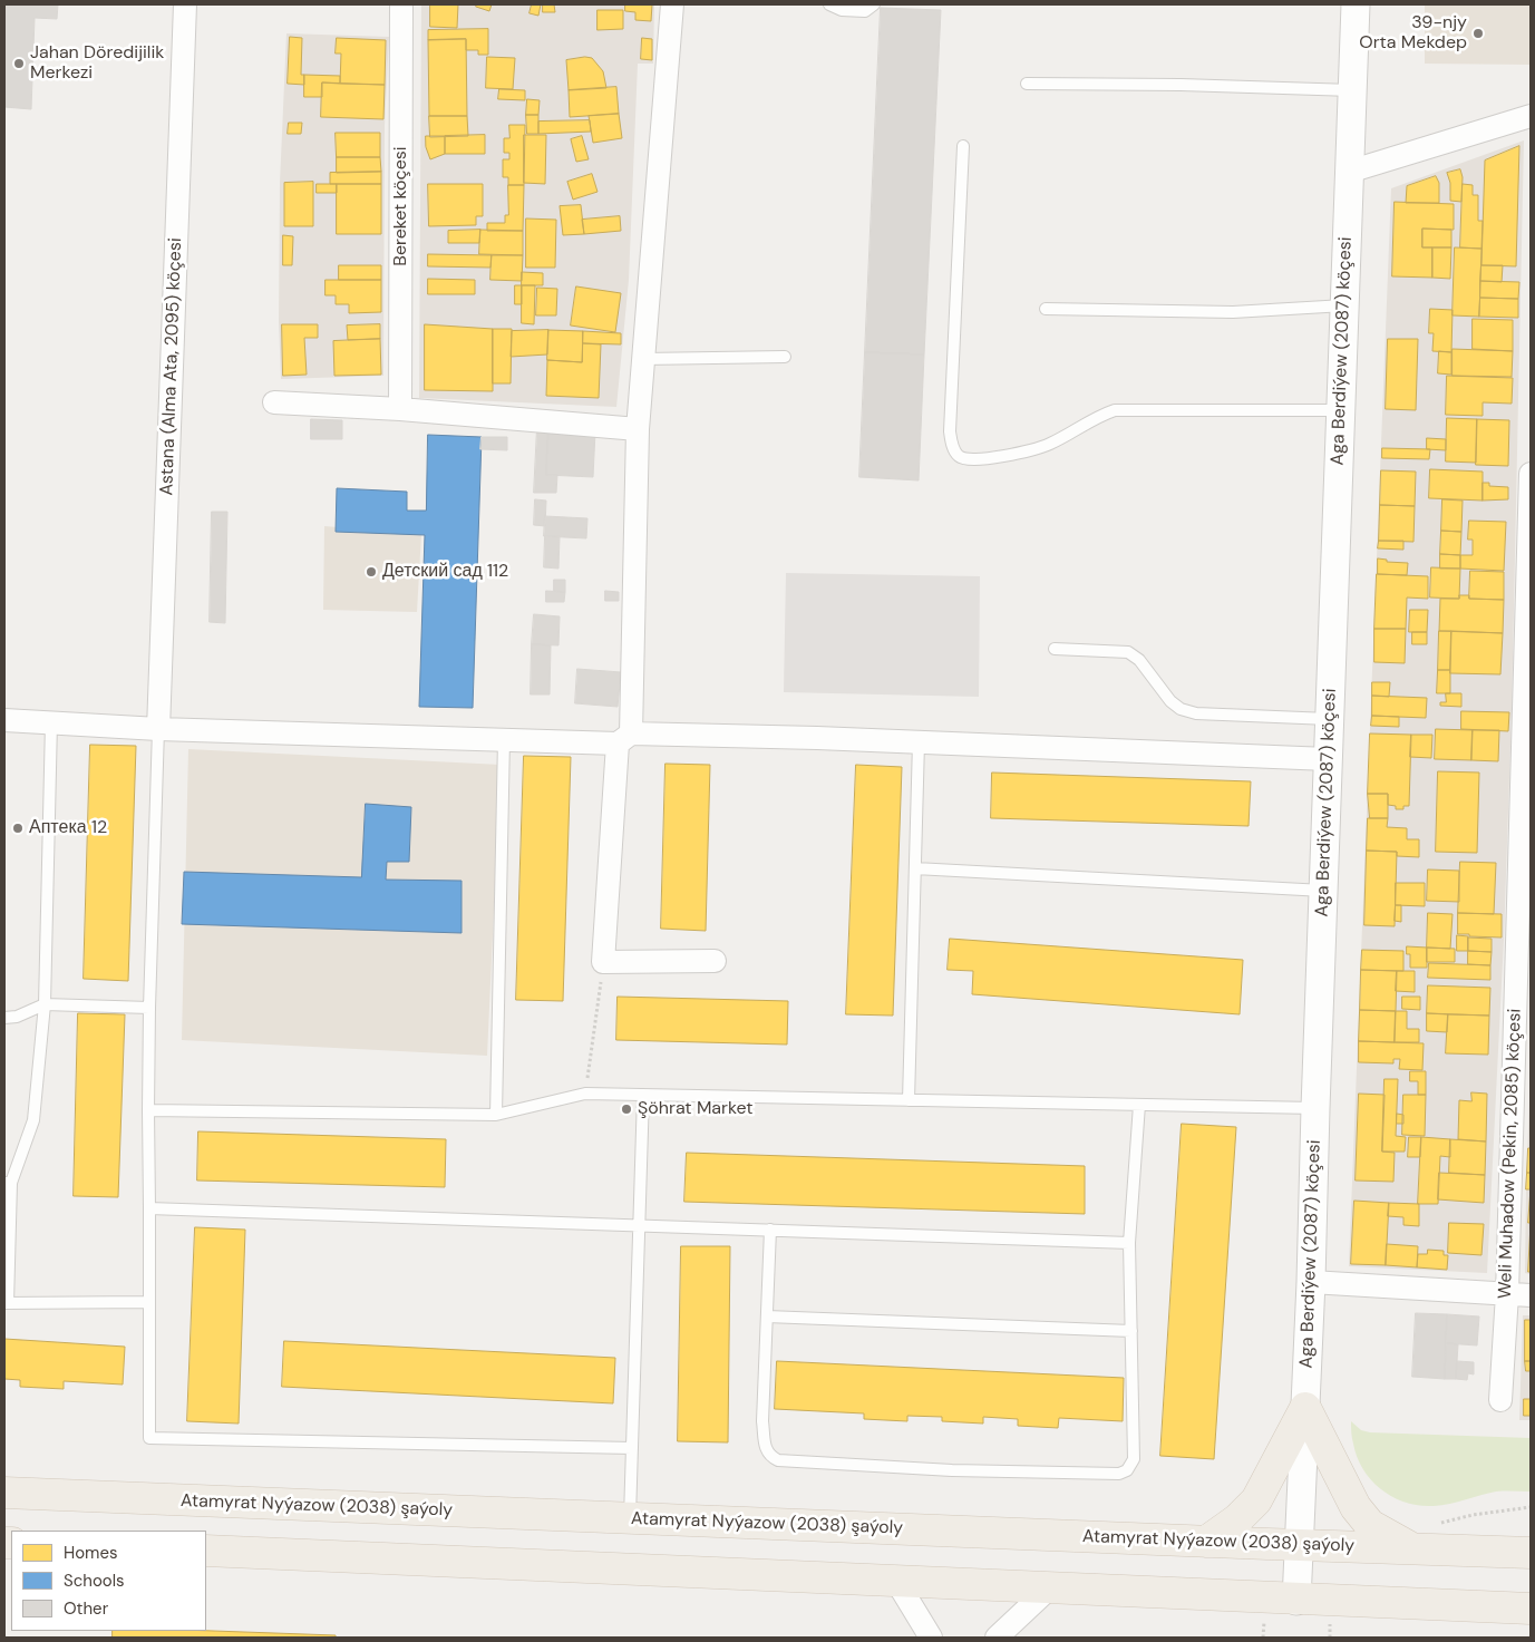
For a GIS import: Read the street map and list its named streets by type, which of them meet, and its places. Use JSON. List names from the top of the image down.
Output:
{
  "streets": {
    "main road": ["Atamyrat Nyýazow (2038) şaýoly"],
    "street": [
      "Bereket köçesi",
      "Aga Berdiýew (2087) köçesi",
      "Astana (Alma Ata, 2095) köçesi",
      "Weli Muhadow (Pekin, 2085) köçesi"
    ]
  },
  "crossings": [
    ["Aga Berdiýew (2087) köçesi", "Atamyrat Nyýazow (2038) şaýoly"]
  ],
  "places": [
    "39-njy Orta Mekdep",
    "Jahan Döredijilik Merkezi",
    "Детский сад 112",
    "Аптека 12",
    "Şöhrat Market"
  ],
  "legend": ["Homes", "Schools", "Other"]
}
